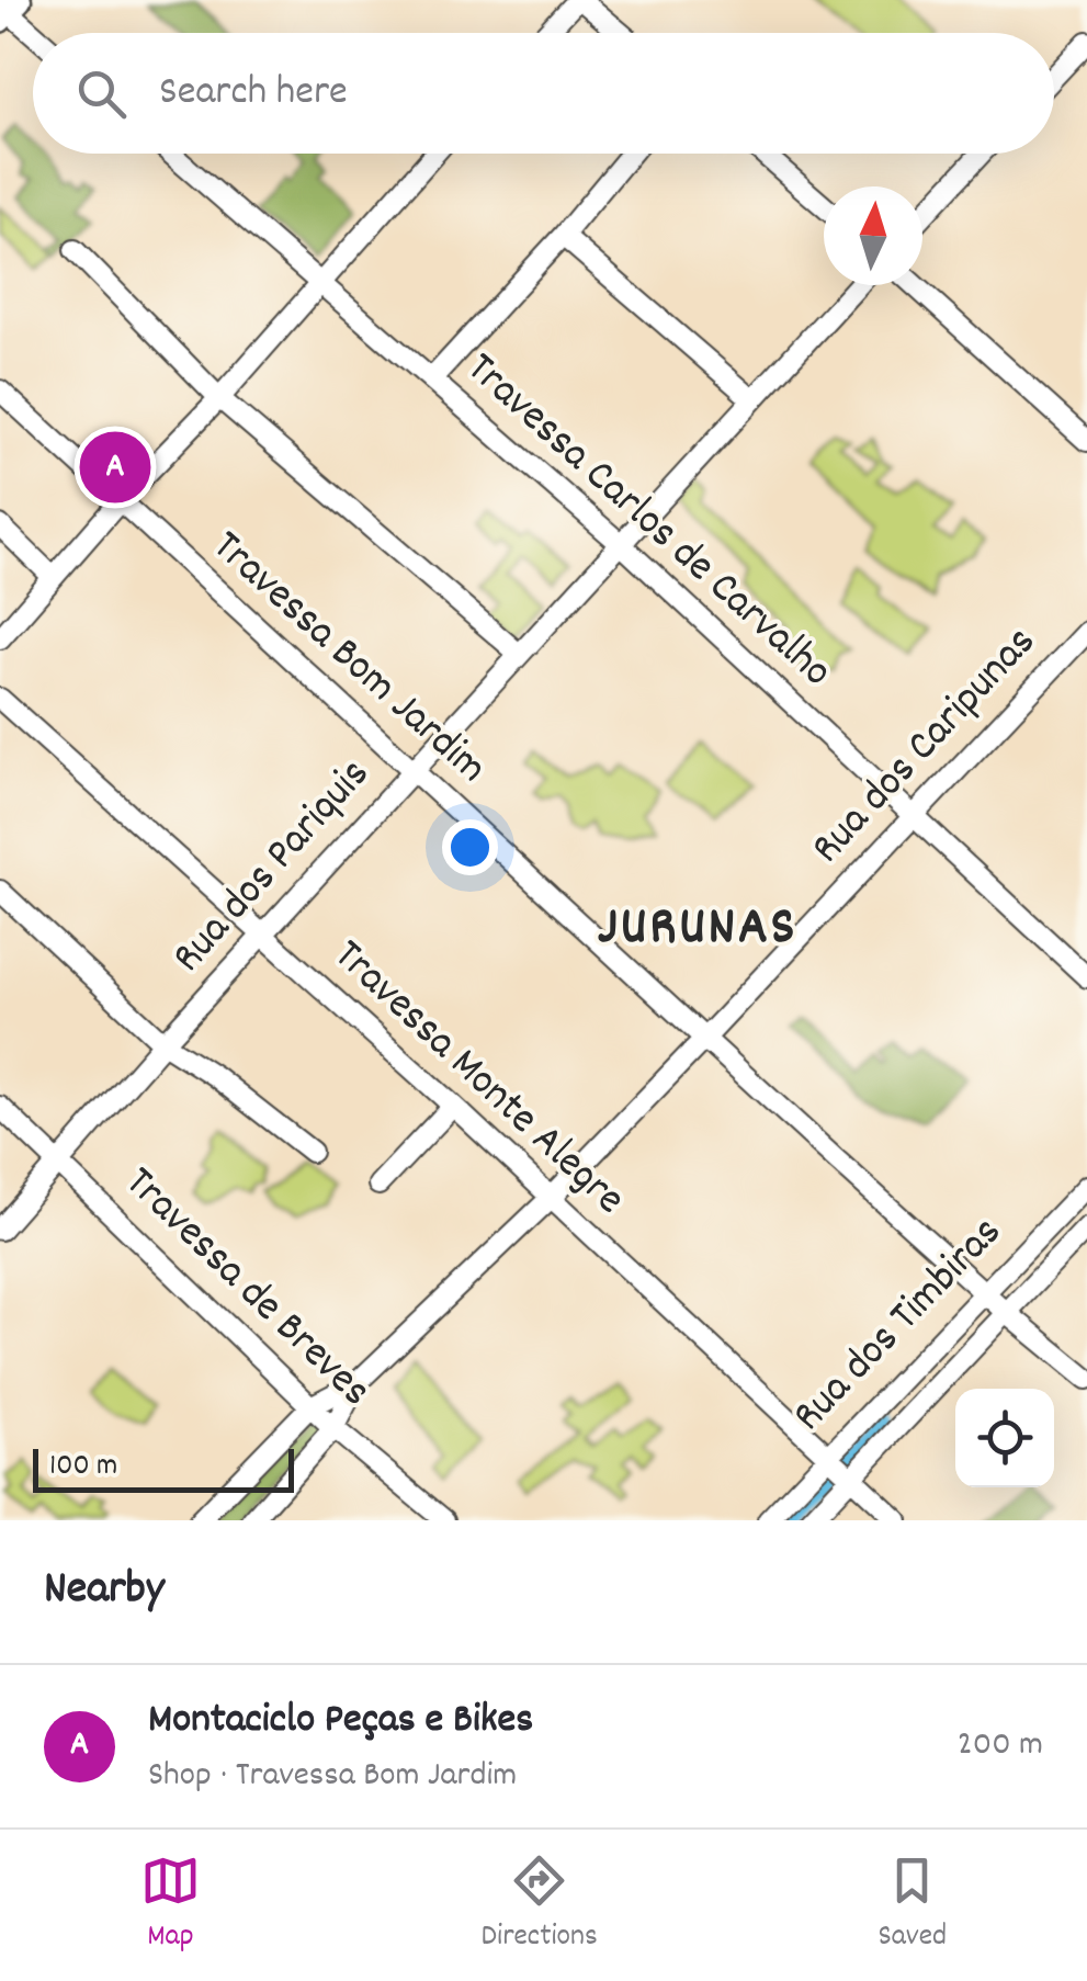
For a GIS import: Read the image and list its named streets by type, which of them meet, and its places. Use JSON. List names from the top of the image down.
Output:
{
  "streets": {
    "street": [
      "Travessa Carlos de Carvalho",
      "Travessa Bom Jardim",
      "Rua dos Caripunas",
      "Rua dos Pariquis",
      "Travessa Monte Alegre",
      "Travessa de Breves",
      "Rua dos Timbiras"
    ]
  },
  "crossings": [
    ["Travessa Carlos de Carvalho", "Rua dos Caripunas"],
    ["Travessa Carlos de Carvalho", "Rua dos Pariquis"],
    ["Travessa Bom Jardim", "Rua dos Caripunas"],
    ["Travessa Bom Jardim", "Rua dos Pariquis"],
    ["Travessa Bom Jardim", "Rua dos Timbiras"],
    ["Rua dos Caripunas", "Travessa Monte Alegre"],
    ["Rua dos Caripunas", "Travessa de Breves"],
    ["Rua dos Pariquis", "Travessa Monte Alegre"],
    ["Rua dos Pariquis", "Travessa de Breves"],
    ["Travessa Monte Alegre", "Rua dos Timbiras"]
  ],
  "districts": ["JURUNAS"],
  "scale_bar": "100 m",
  "north": "top",
  "page": {
    "search": "Search here",
    "pins": "A",
    "scale": "100 m",
    "heading": "Nearby",
    "list": [
      {
        "mark": "A",
        "name": "Montaciclo Peças e Bikes",
        "note": "Shop · Travessa Bom Jardim",
        "value": "200 m"
      }
    ],
    "nav": ["Map", "Directions", "Saved"]
  }
}
